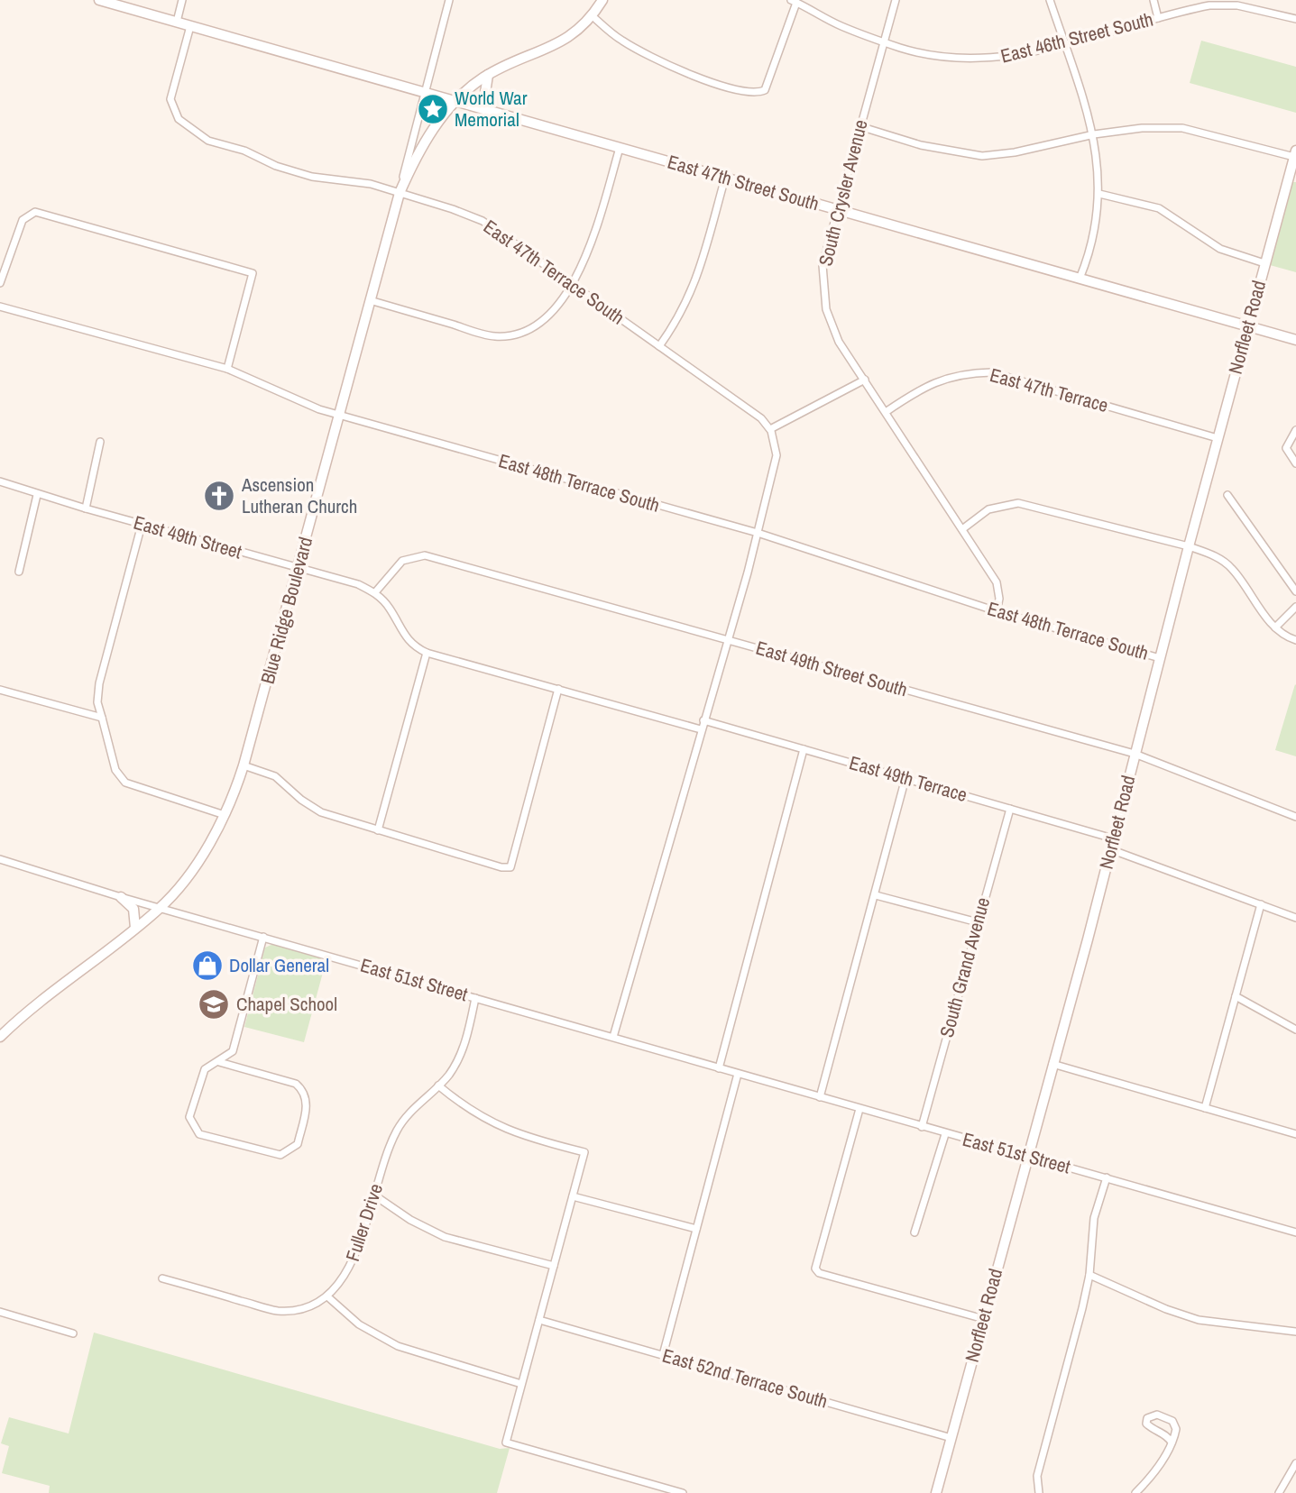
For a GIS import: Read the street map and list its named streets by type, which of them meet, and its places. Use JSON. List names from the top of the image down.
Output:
{
  "streets": {
    "street": [
      "East 46th Street South",
      "East 47th Street South",
      "South Crysler Avenue",
      "East 47th Terrace South",
      "Norfleet Road",
      "East 47th Terrace",
      "East 48th Terrace South",
      "East 49th Street",
      "Blue Ridge Boulevard",
      "East 49th Street South",
      "East 49th Terrace",
      "South Grand Avenue",
      "East 51st Street",
      "Fuller Drive",
      "East 52nd Terrace South"
    ]
  },
  "crossings": [
    ["East 46th Street South", "South Crysler Avenue"],
    ["East 47th Street South", "South Crysler Avenue"],
    ["East 47th Street South", "East 47th Terrace South"],
    ["East 47th Street South", "Norfleet Road"],
    ["East 47th Street South", "Blue Ridge Boulevard"],
    ["South Crysler Avenue", "East 47th Terrace"],
    ["South Crysler Avenue", "East 48th Terrace South"],
    ["East 47th Terrace South", "Blue Ridge Boulevard"],
    ["Norfleet Road", "East 47th Terrace"],
    ["Norfleet Road", "East 48th Terrace South"],
    ["Norfleet Road", "East 49th Street South"],
    ["Norfleet Road", "East 49th Terrace"],
    ["Norfleet Road", "East 51st Street"],
    ["Norfleet Road", "East 52nd Terrace South"],
    ["East 48th Terrace South", "Blue Ridge Boulevard"],
    ["East 49th Street", "Blue Ridge Boulevard"],
    ["East 49th Street", "East 49th Street South"],
    ["Blue Ridge Boulevard", "East 51st Street"],
    ["East 49th Terrace", "South Grand Avenue"],
    ["South Grand Avenue", "East 51st Street"],
    ["East 51st Street", "Fuller Drive"]
  ],
  "places": {
    "place": ["World War Memorial"],
    "church": ["Ascension Lutheran Church"],
    "shop": ["Dollar General"],
    "school or university": ["Chapel School"]
  }
}
